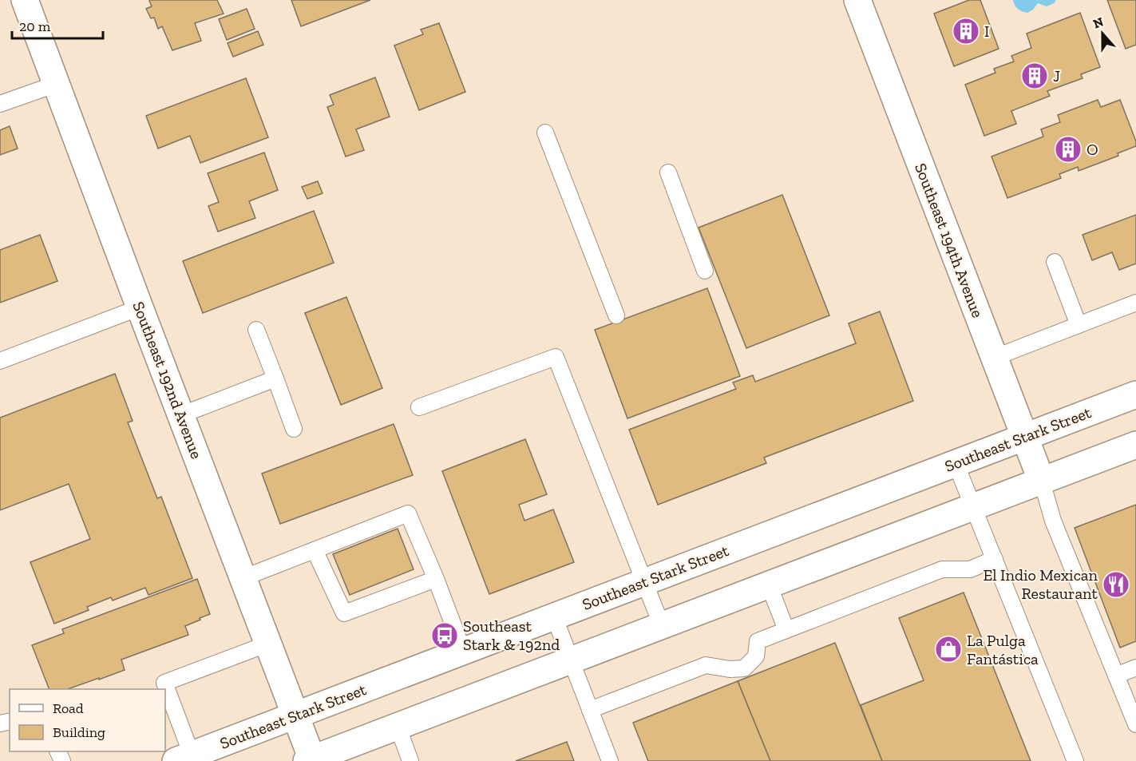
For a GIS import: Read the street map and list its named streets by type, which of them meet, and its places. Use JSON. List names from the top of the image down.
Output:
{
  "streets": {
    "main road": ["Southeast 194th Avenue", "Southeast 192nd Avenue", "Southeast Stark Street"]
  },
  "crossings": [
    ["Southeast 194th Avenue", "Southeast Stark Street"],
    ["Southeast 192nd Avenue", "Southeast Stark Street"]
  ],
  "places": {
    "building": ["I", "J", "O"],
    "restaurant": ["El Indio Mexican Restaurant"],
    "bus stop": ["Southeast Stark & 192nd"],
    "shop": ["La Pulga Fantástica"]
  },
  "legend": ["Road", "Building"],
  "scale_bar": "20 m",
  "north": "top"
}
